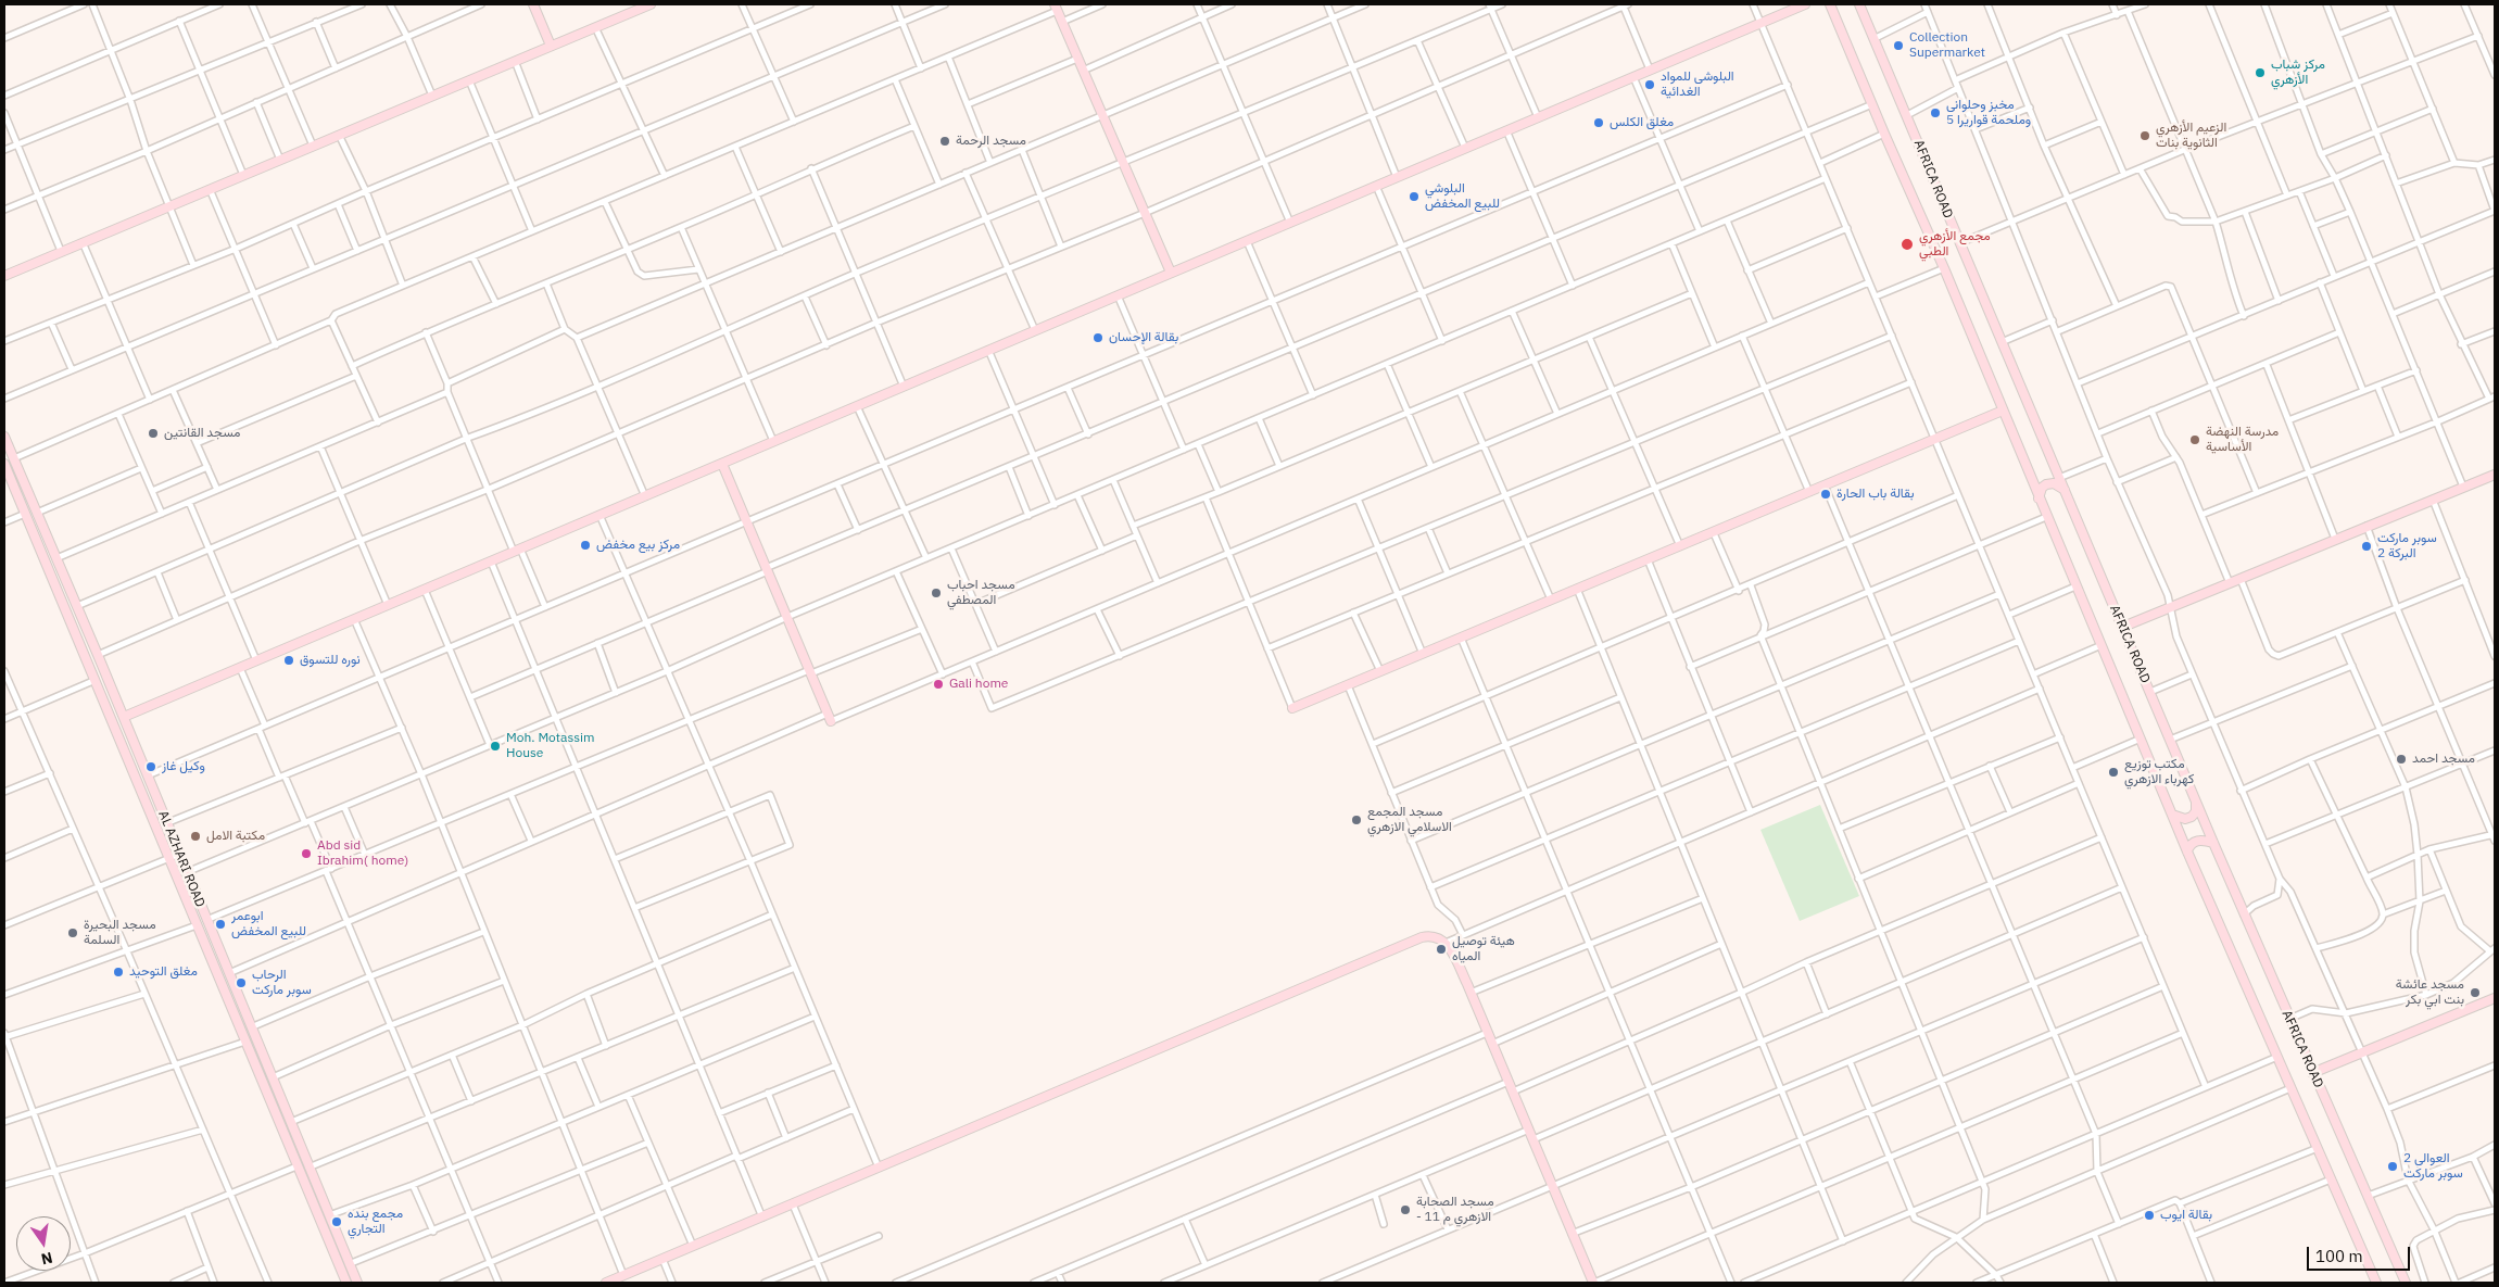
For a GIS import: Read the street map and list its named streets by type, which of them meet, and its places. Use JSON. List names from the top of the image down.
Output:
{
  "streets": {
    "street": ["AFRICA ROAD", "AL AZHARI ROAD"]
  },
  "places": [
    "Collection Supermarket",
    "مركز شباب الأزهري",
    "البلوشي للمواد الغدائية",
    "مخبز وحلواني وملحمة قواريرا 5",
    "مغلق الكلس",
    "الزعيم الأزهري الثانوية بنات",
    "مسجد الرحمة",
    "البلوشي للبيع المخفض",
    "مجمع الأزهري الطبي",
    "بقالة الإحسان",
    "مسجد القانتين",
    "مدرسة النهضة الأساسية",
    "بقالة باب الحارة",
    "مركز بيع مخفض",
    "سوبر ماركت البركة 2",
    "مسجد احباب المصطفي",
    "نوره للتسوق",
    "Gali home",
    "Moh. Motassim House",
    "مسجد احمد",
    "وكيل غاز",
    "مكتب توزيع كهرباء الازهري",
    "مسجد المجمع الاسلامي الازهري",
    "مكتبة الامل",
    "Abd sid Ibrahim( home)",
    "ابوعمر للبيع المخفض",
    "مسجد البحيرة السلمة",
    "هيئة توصيل المياه",
    "مغلق التوحيد",
    "الرحاب سوبر ماركت",
    "مسجد عائشة بنت ابي بكر",
    "العوالي 2 سوبر ماركت",
    "مسجد الصحابة - الازهري م 11",
    "بقالة ايوب",
    "مجمع بنده التجاري"
  ],
  "scale_bar": "100 m",
  "north": "bottom"
}
